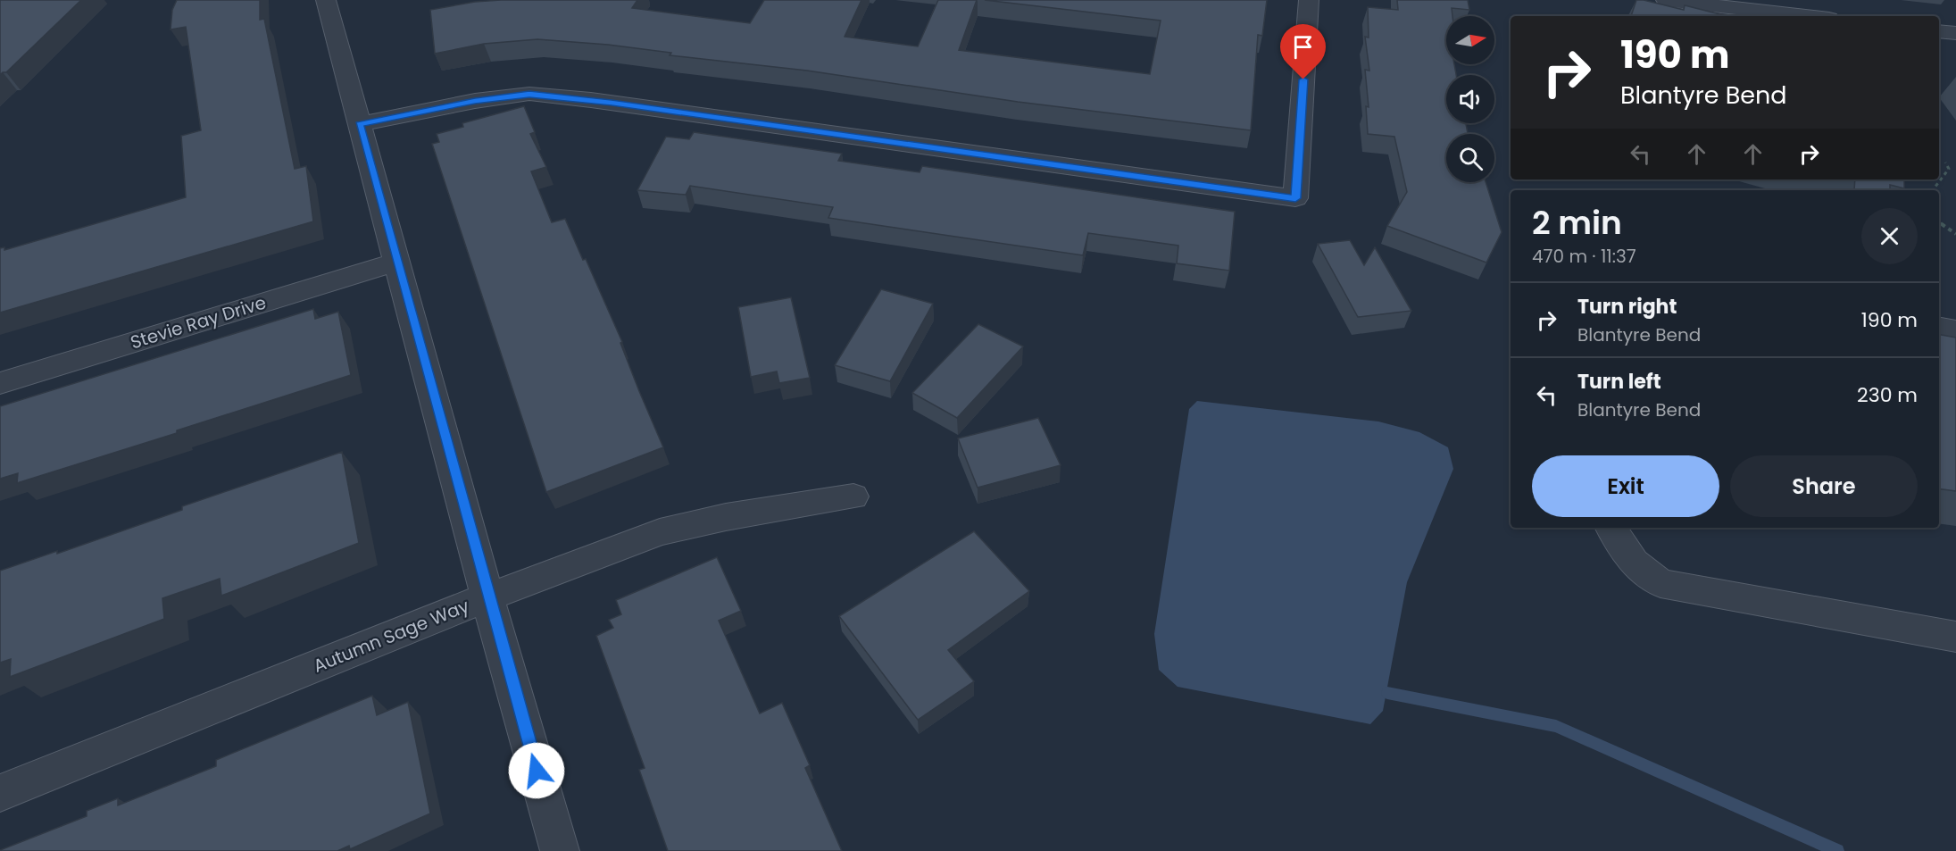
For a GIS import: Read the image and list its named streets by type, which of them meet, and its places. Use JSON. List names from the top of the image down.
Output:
{
  "streets": {
    "street": ["Stevie Ray Drive", "Autumn Sage Way"]
  },
  "north": "right",
  "page": {
    "turn": ["190 m", "Blantyre Bend"],
    "heading": ["2 min", "470 m · 11:37"],
    "list": [
      {
        "name": "Turn right",
        "note": "Blantyre Bend",
        "value": "190 m"
      },
      {
        "name": "Turn left",
        "note": "Blantyre Bend",
        "value": "230 m"
      }
    ],
    "buttons": ["Exit", "Share"]
  }
}
